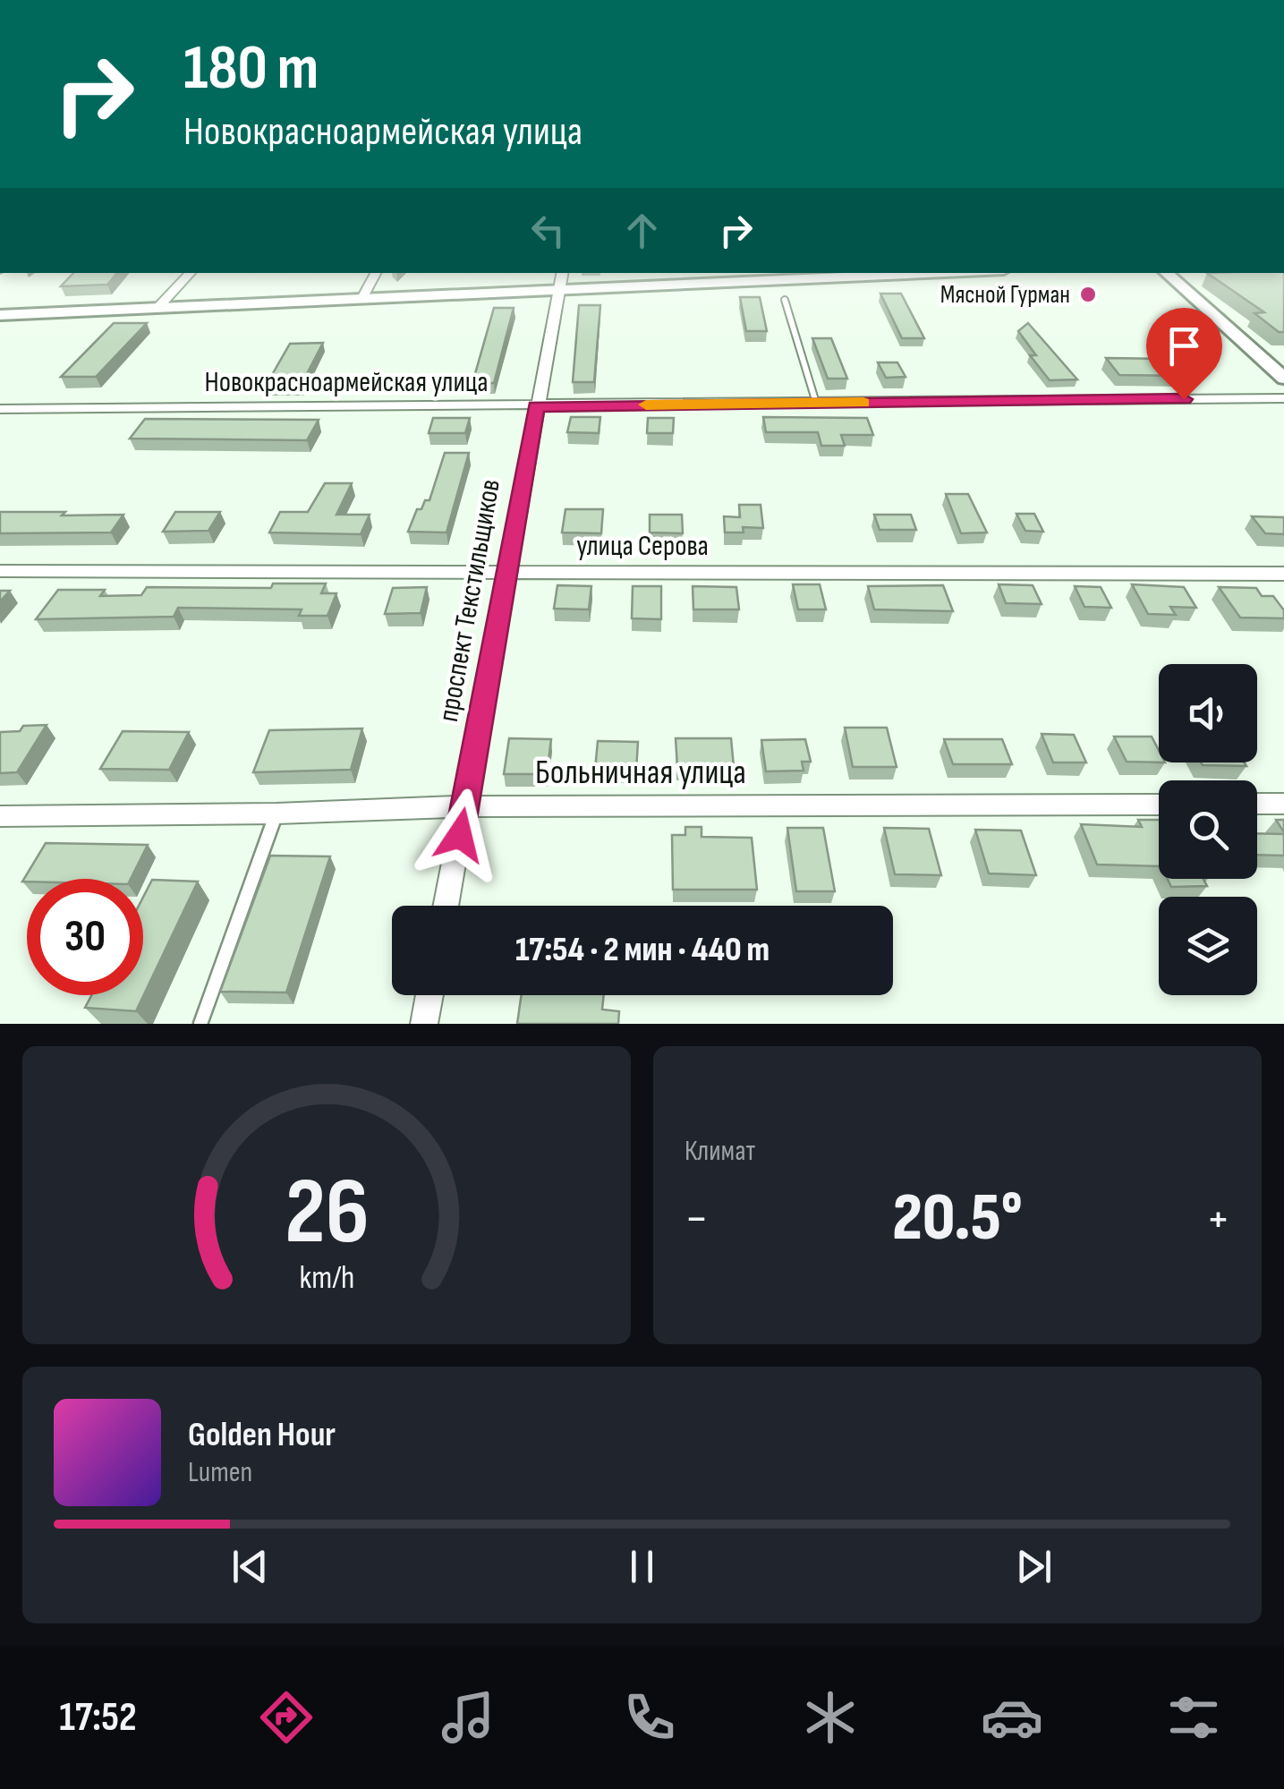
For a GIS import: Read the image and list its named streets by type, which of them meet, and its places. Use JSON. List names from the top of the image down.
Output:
{
  "streets": {
    "street": [
      "Новокрасноармейская улица",
      "улица Серова",
      "проспект Текстильщиков",
      "Больничная улица"
    ]
  },
  "crossings": [
    ["Новокрасноармейская улица", "проспект Текстильщиков"],
    ["улица Серова", "проспект Текстильщиков"],
    ["проспект Текстильщиков", "Больничная улица"]
  ],
  "places": ["Мясной Гурман"],
  "page": {
    "turn": ["180 m", "Новокрасноармейская улица"],
    "limit": "30",
    "trip": "17:54 · 2 мин · 440 m",
    "tile": "Климат",
    "heat": ["−", "20.5°", "+"],
    "song": ["Golden Hour", "Lumen"],
    "tabs": "17:52",
    "gauge": ["26", "km/h"]
  }
}
